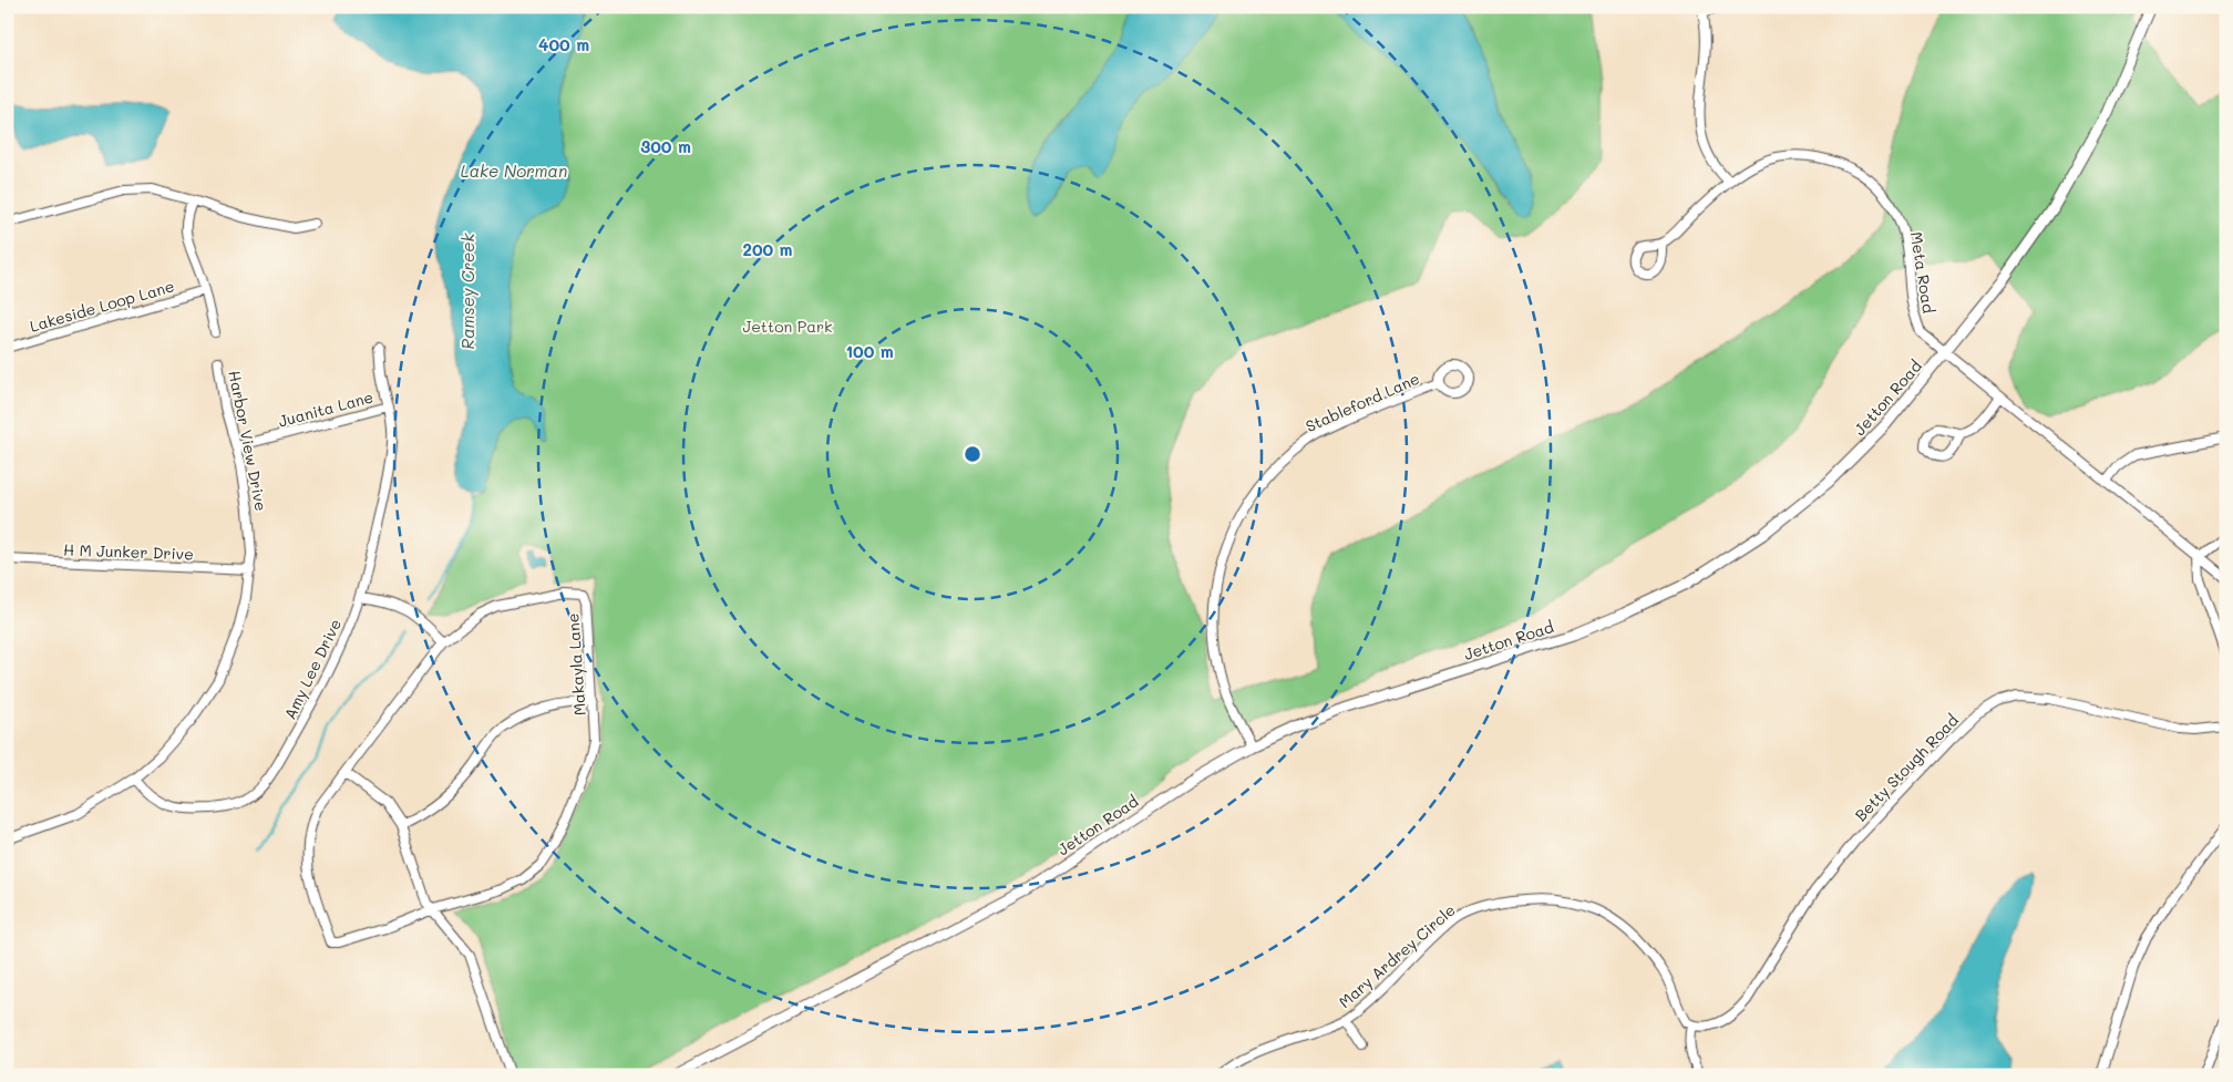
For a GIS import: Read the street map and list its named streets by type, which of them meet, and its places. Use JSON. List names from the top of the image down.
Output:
{
  "streets": {
    "street": [
      "Meta Road",
      "Lakeside Loop Lane",
      "Jetton Road",
      "Stableford Lane",
      "Juanita Lane",
      "Harbor View Drive",
      "H M Junker Drive",
      "Makayla Lane",
      "Amy Lee Drive",
      "Betty Stough Road",
      "Mary Ardrey Circle"
    ]
  },
  "crossings": [
    ["Meta Road", "Jetton Road"],
    ["Jetton Road", "Stableford Lane"],
    ["Juanita Lane", "Harbor View Drive"],
    ["Juanita Lane", "Amy Lee Drive"],
    ["Harbor View Drive", "H M Junker Drive"],
    ["Harbor View Drive", "Amy Lee Drive"],
    ["Betty Stough Road", "Mary Ardrey Circle"]
  ],
  "water": ["Lake Norman", "Ramsey Creek"],
  "parks": ["Jetton Park"],
  "rings": [
    "400 m",
    "300 m",
    "200 m",
    "100 m"
  ]
}
